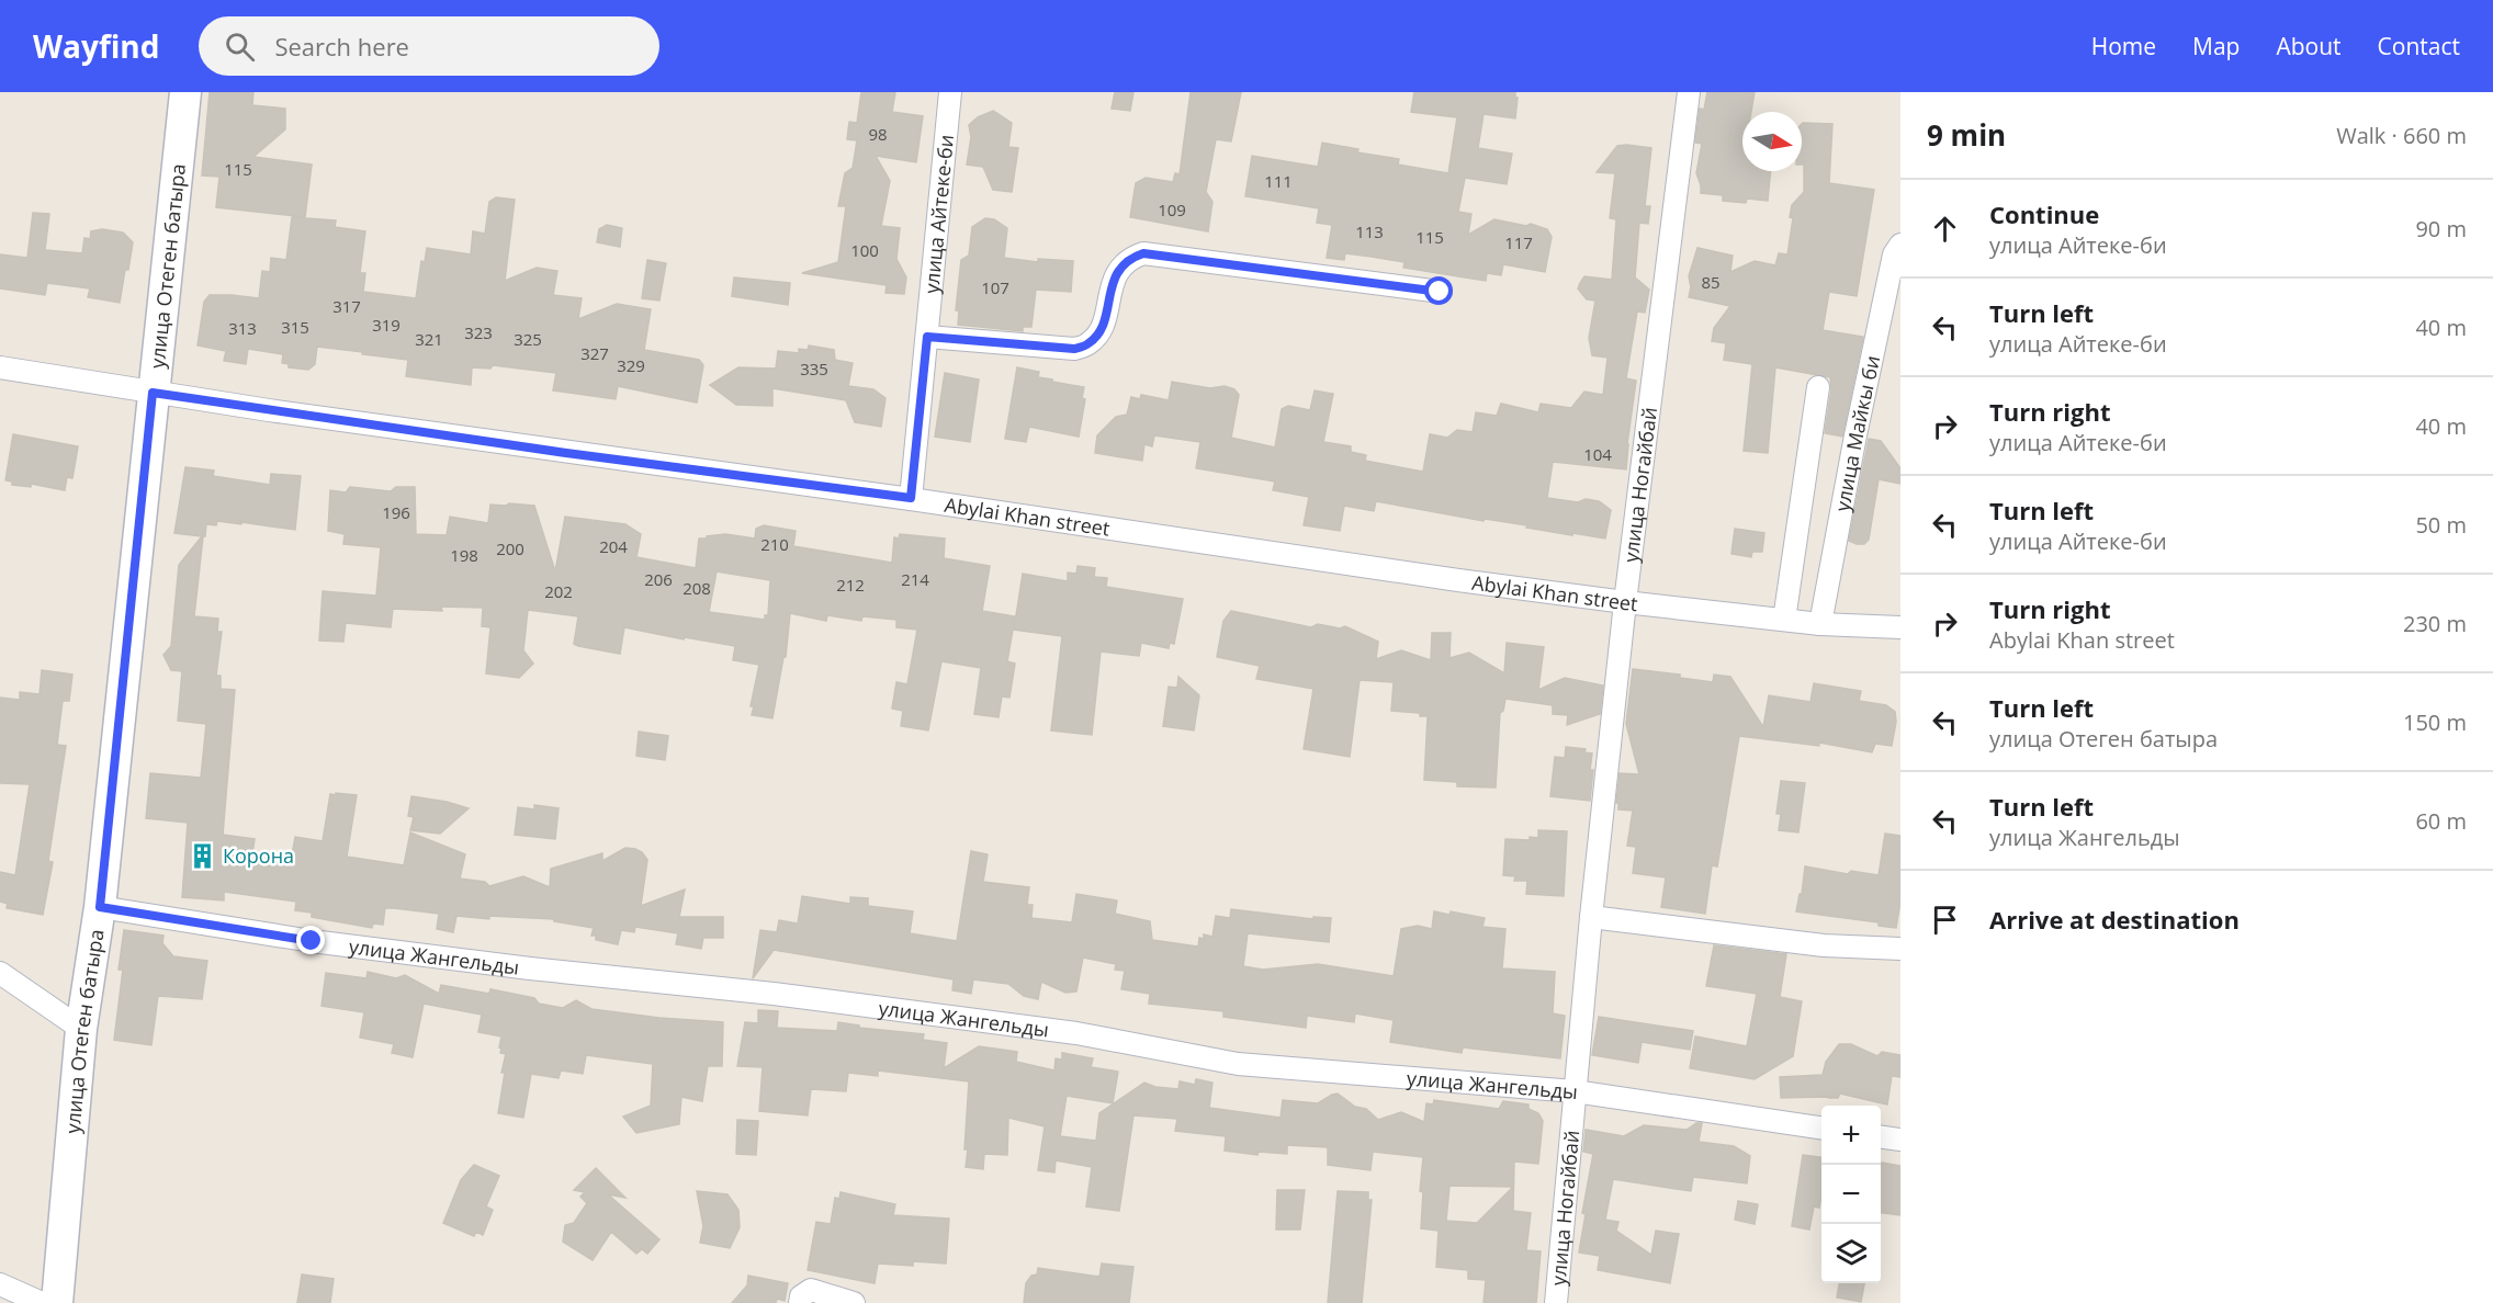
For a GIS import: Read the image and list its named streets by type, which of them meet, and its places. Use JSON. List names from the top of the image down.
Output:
{
  "streets": {
    "main road": ["улица Отеген батыра"],
    "street": [
      "улица Айтеке-би",
      "улица Майкы би",
      "улица Ногайбай",
      "Abylai Khan street",
      "улица Жангельды"
    ]
  },
  "crossings": [
    ["улица Айтеке-би", "Abylai Khan street"],
    ["улица Отеген батыра", "Abylai Khan street"],
    ["улица Отеген батыра", "улица Жангельды"],
    ["улица Майкы би", "Abylai Khan street"],
    ["улица Ногайбай", "Abylai Khan street"],
    ["улица Ногайбай", "улица Жангельды"]
  ],
  "places": {
    "building": ["Корона"]
  },
  "house_numbers": [
    "98",
    "115",
    "111",
    "109",
    "113",
    "115",
    "117",
    "100",
    "85",
    "107",
    "317",
    "319",
    "315",
    "313",
    "323",
    "321",
    "325",
    "327",
    "329",
    "335",
    "104",
    "196",
    "210",
    "204",
    "200",
    "198",
    "206",
    "214",
    "212",
    "208",
    "202"
  ],
  "north": "right",
  "page": {
    "header": "Wayfind",
    "search": "Search here",
    "nav": [
      "Home",
      "Map",
      "About",
      "Contact"
    ],
    "heading": ["9 min", "Walk · 660 m"],
    "list": [
      ["Continue", "улица Айтеке-би", "90 m"],
      ["Turn left", "улица Айтеке-би", "40 m"],
      ["Turn right", "улица Айтеке-би", "40 m"],
      ["Turn left", "улица Айтеке-би", "50 m"],
      ["Turn right", "Abylai Khan street", "230 m"],
      ["Turn left", "улица Отеген батыра", "150 m"],
      ["Turn left", "улица Жангельды", "60 m"],
      "Arrive at destination"
    ],
    "map_buttons": ["+", "−"]
  }
}
